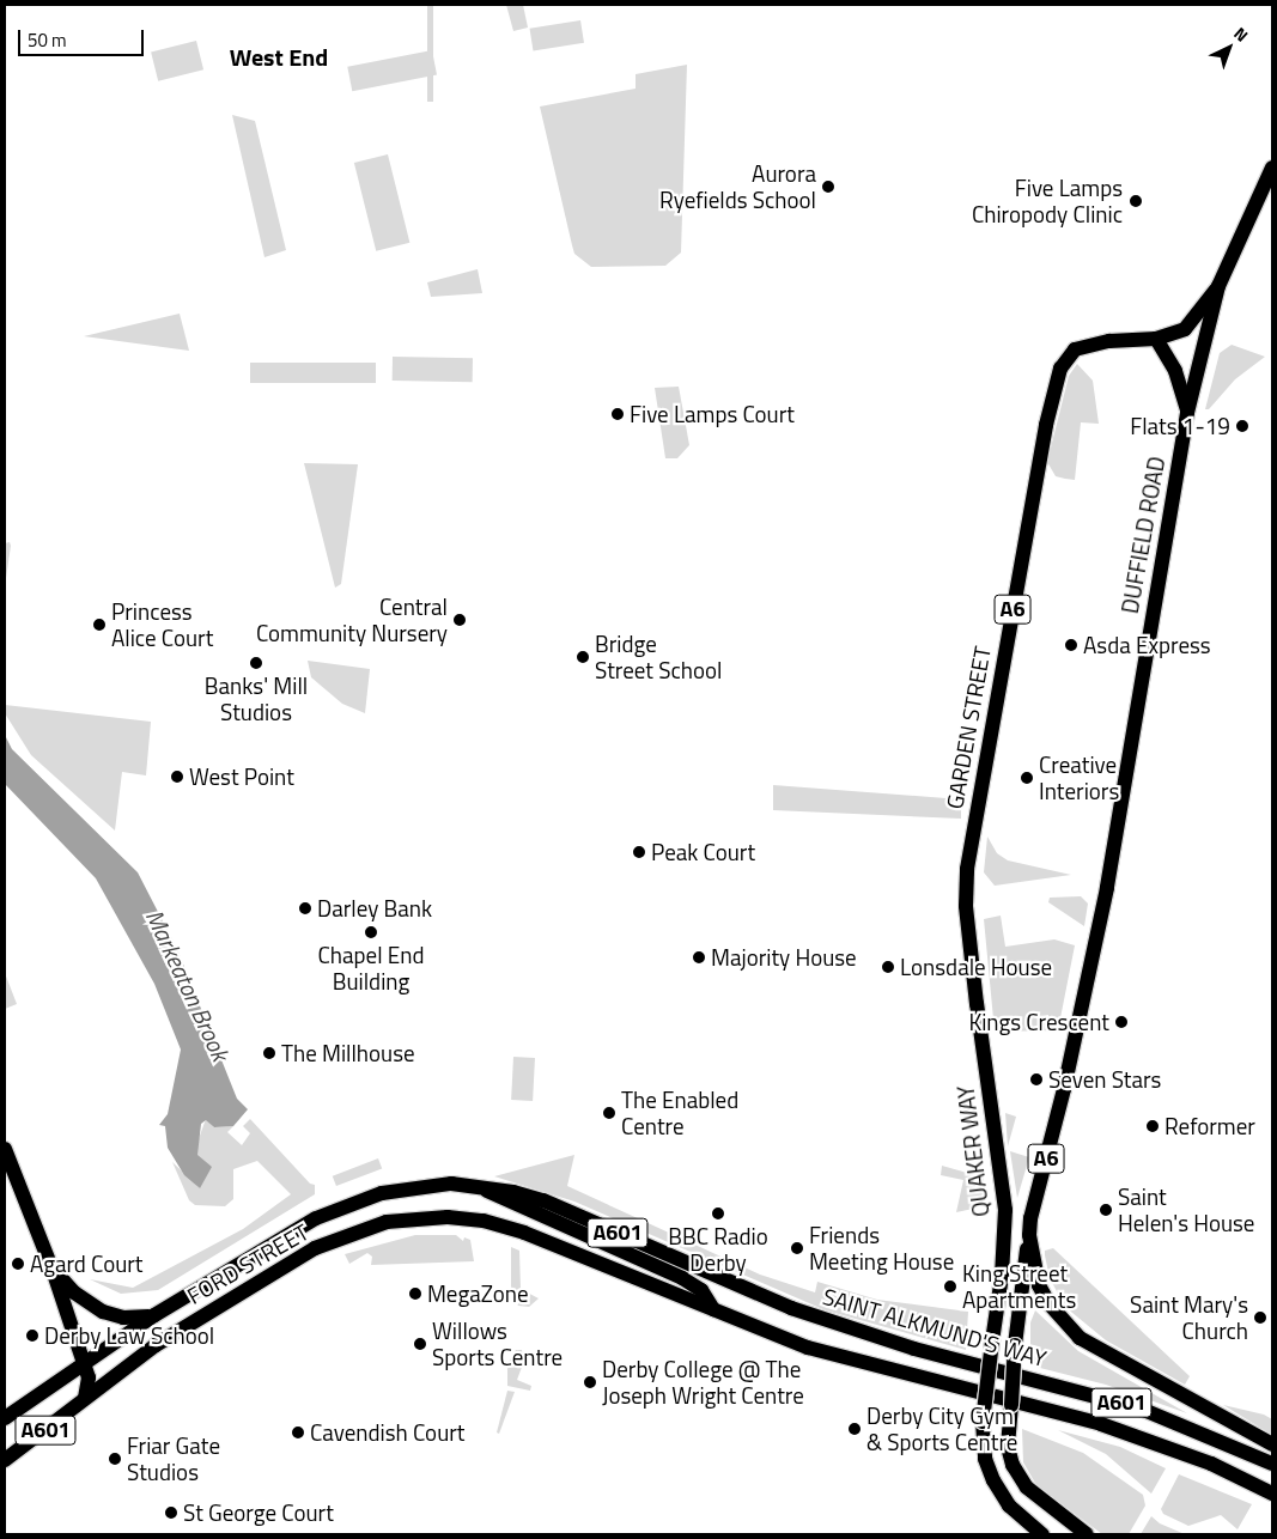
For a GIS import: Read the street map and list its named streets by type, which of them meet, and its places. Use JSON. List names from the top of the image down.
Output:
{
  "streets": {
    "main road": [
      "DUFFIELD ROAD",
      "A6",
      "GARDEN STREET",
      "QUAKER WAY",
      "A601",
      "FORD STREET",
      "SAINT ALKMUND'S WAY"
    ]
  },
  "crossings": [
    ["DUFFIELD ROAD", "A6"],
    ["DUFFIELD ROAD", "SAINT ALKMUND'S WAY"],
    ["A6", "GARDEN STREET"],
    ["GARDEN STREET", "QUAKER WAY"],
    ["FORD STREET", "SAINT ALKMUND'S WAY"]
  ],
  "districts": ["West End"],
  "water": ["Markeaton Brook"],
  "places": [
    "Aurora Ryefields School",
    "Five Lamps Chiropody Clinic",
    "Five Lamps Court",
    "Flats 1-19",
    "Central Community Nursery",
    "Princess Alice Court",
    "Asda Express",
    "Bridge Street School",
    "Banks' Mill Studios",
    "West Point",
    "Creative Interiors",
    "Peak Court",
    "Darley Bank",
    "Chapel End Building",
    "Majority House",
    "Lonsdale House",
    "Kings Crescent",
    "The Millhouse",
    "Seven Stars",
    "The Enabled Centre",
    "Reformer",
    "Saint Helen's House",
    "BBC Radio Derby",
    "Friends Meeting House",
    "Agard Court",
    "King Street Apartments",
    "MegaZone",
    "Saint Mary's Church",
    "Derby Law School",
    "Willows Sports Centre",
    "Derby College @ The Joseph Wright Centre",
    "Derby City Gym & Sports Centre",
    "Cavendish Court",
    "Friar Gate Studios",
    "St George Court"
  ],
  "scale_bar": "50 m",
  "north": "top right"
}
